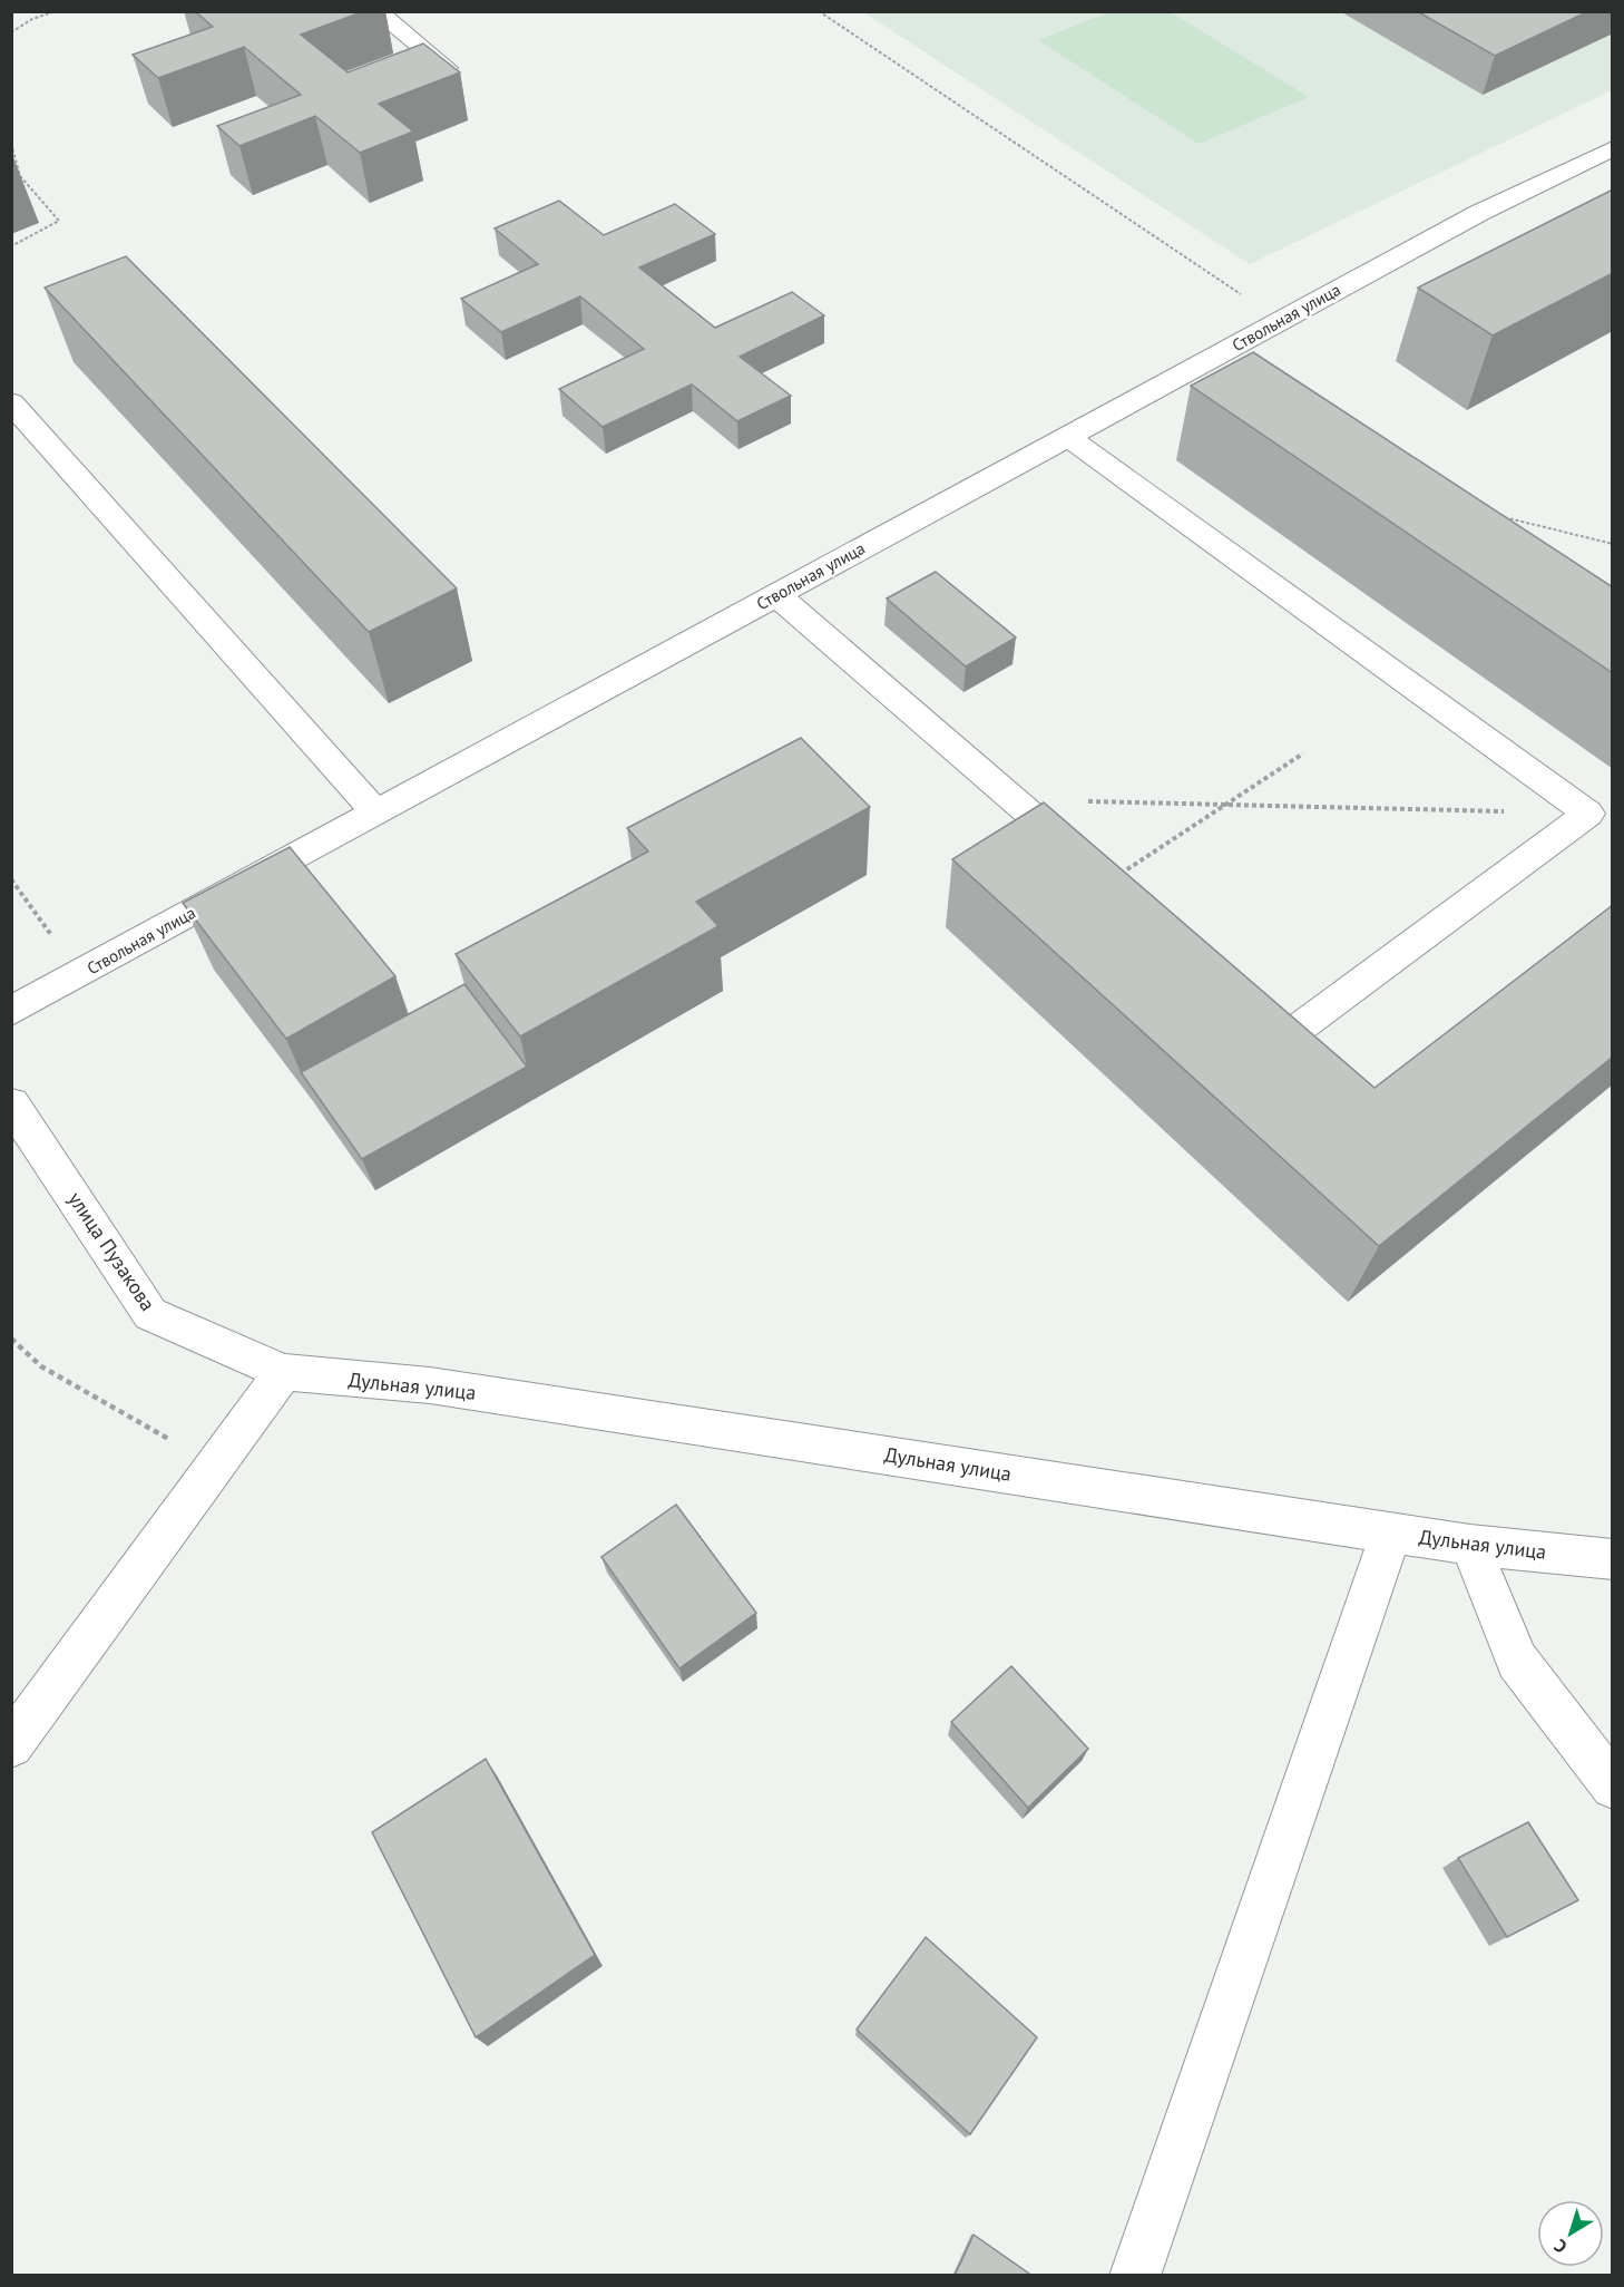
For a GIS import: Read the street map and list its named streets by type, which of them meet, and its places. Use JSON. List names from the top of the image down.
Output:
{
  "streets": {
    "street": ["Ствольная улица", "улица Пузакова", "Дульная улица"]
  },
  "crossings": [
    ["улица Пузакова", "Дульная улица"]
  ],
  "north": "bottom left"
}
